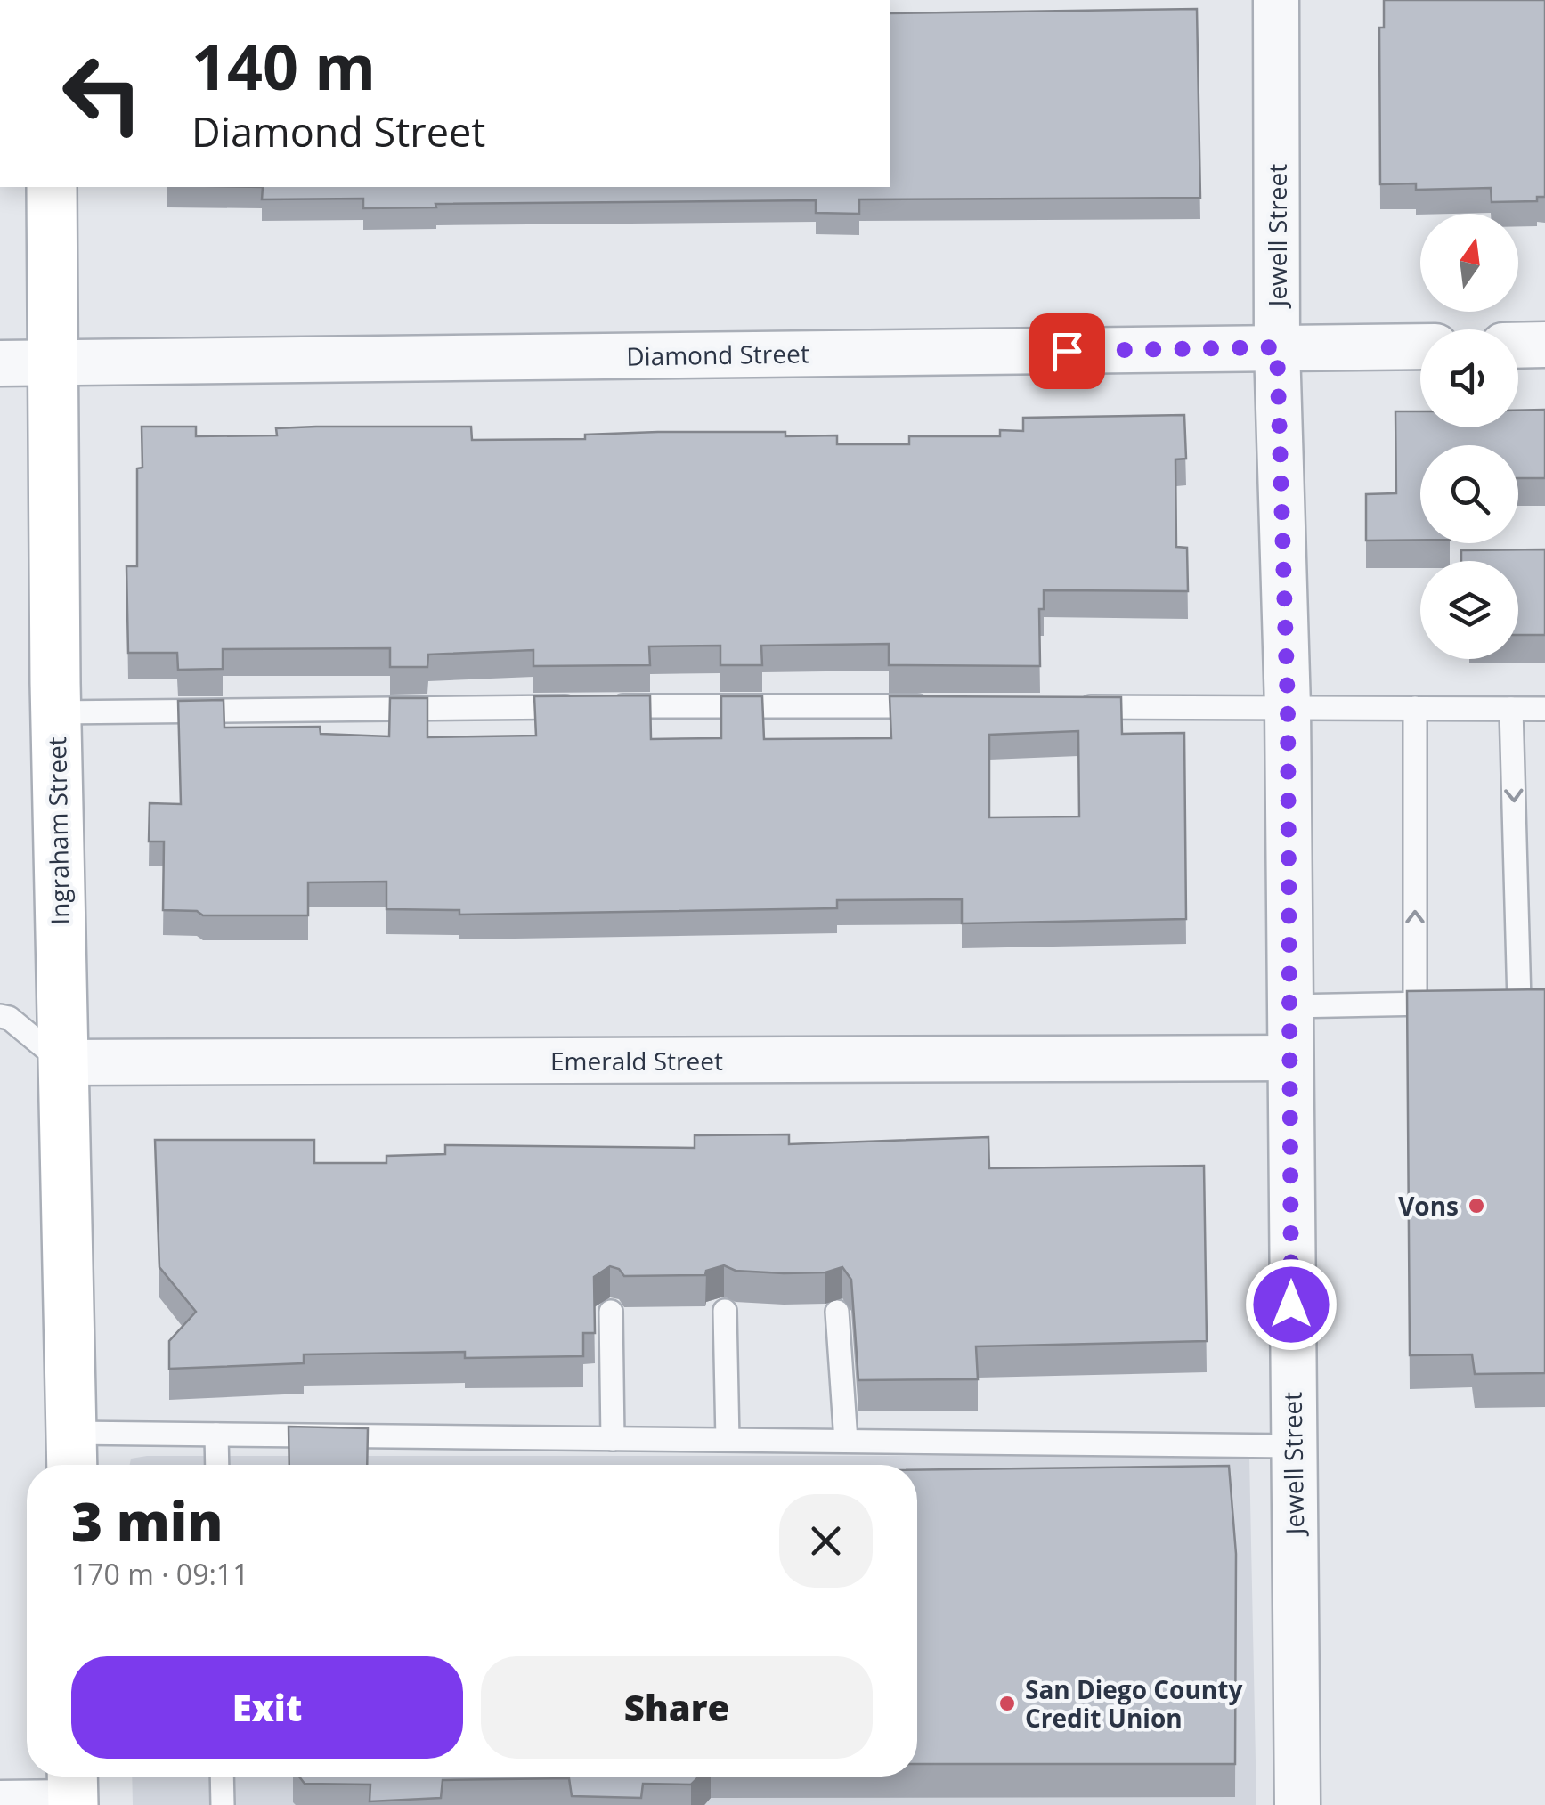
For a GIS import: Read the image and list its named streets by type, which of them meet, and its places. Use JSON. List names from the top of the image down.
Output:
{
  "streets": {
    "main road": ["Ingraham Street"],
    "street": ["Jewell Street", "Diamond Street", "Emerald Street"]
  },
  "crossings": [
    ["Jewell Street", "Diamond Street"],
    ["Jewell Street", "Emerald Street"],
    ["Diamond Street", "Ingraham Street"],
    ["Ingraham Street", "Emerald Street"]
  ],
  "places": ["Vons", "San Diego County Credit Union"],
  "north": "top",
  "page": {
    "turn": ["140 m", "Diamond Street"],
    "heading": ["3 min", "170 m · 09:11"],
    "buttons": ["Exit", "Share"]
  }
}
